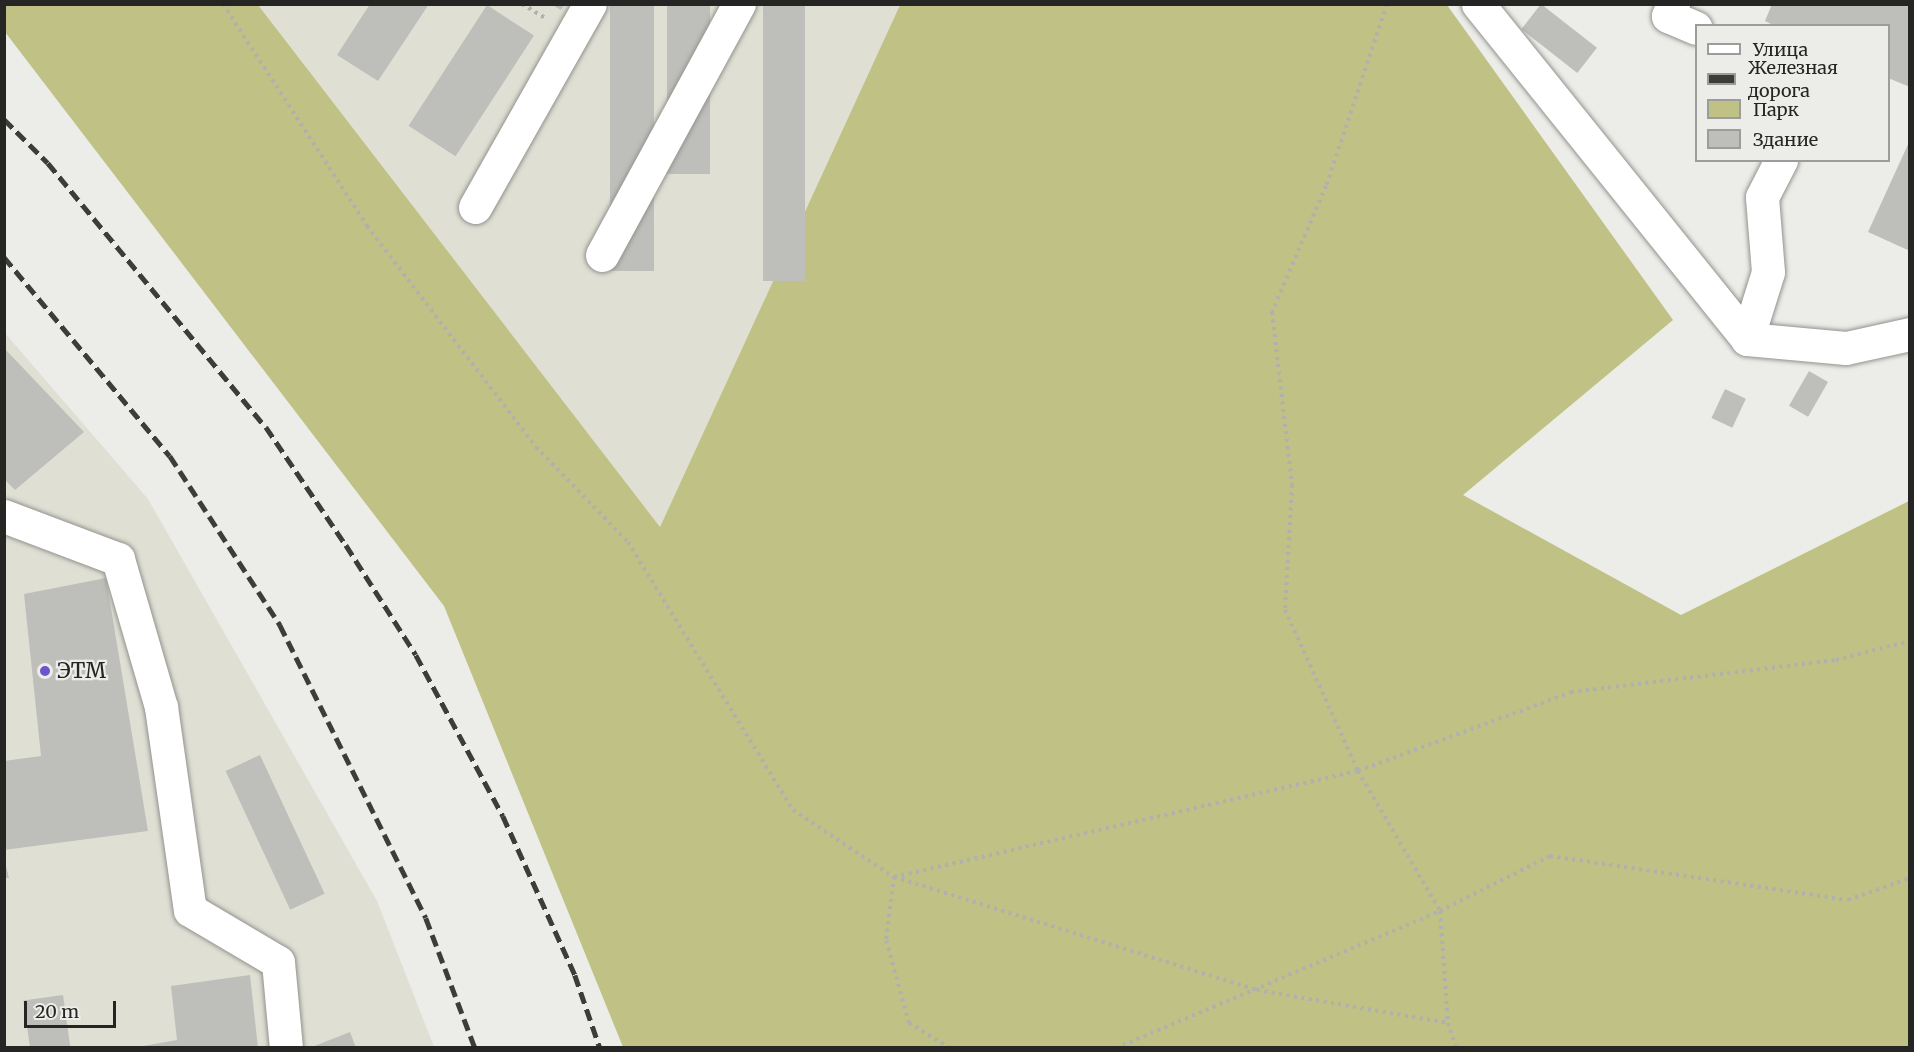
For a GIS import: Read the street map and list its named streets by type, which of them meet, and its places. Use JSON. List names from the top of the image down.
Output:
{
  "places": ["ЭТМ"],
  "legend": [
    "Улица",
    "Железная дорога",
    "Парк",
    "Здание"
  ],
  "scale_bar": "20 m"
}
